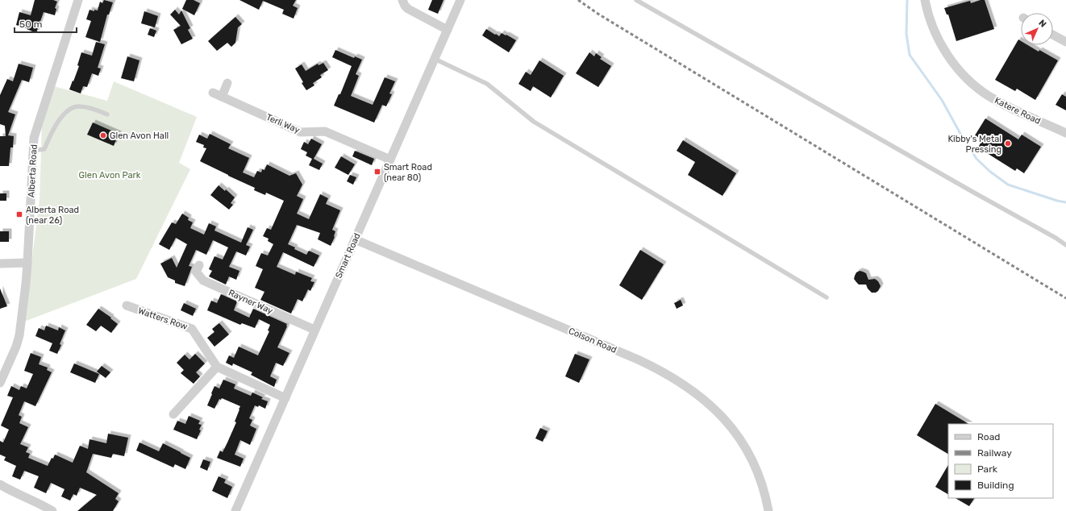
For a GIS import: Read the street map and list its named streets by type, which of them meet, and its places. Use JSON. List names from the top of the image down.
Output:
{
  "streets": {
    "street": [
      "Katere Road",
      "Terli Way",
      "Alberta Road",
      "Smart Road",
      "Rayner Way",
      "Watters Row",
      "Colson Road"
    ]
  },
  "crossings": [
    ["Terli Way", "Smart Road"],
    ["Smart Road", "Rayner Way"],
    ["Smart Road", "Colson Road"]
  ],
  "parks": ["Glen Avon Park"],
  "places": {
    "other": ["Glen Avon Hall", "Kibby's Metal Pressing"],
    "transit": ["Smart Road (near 80)", "Alberta Road (near 26)"]
  },
  "legend": [
    "Road",
    "Railway",
    "Park",
    "Building"
  ],
  "scale_bar": "50 m",
  "north": "top right"
}
